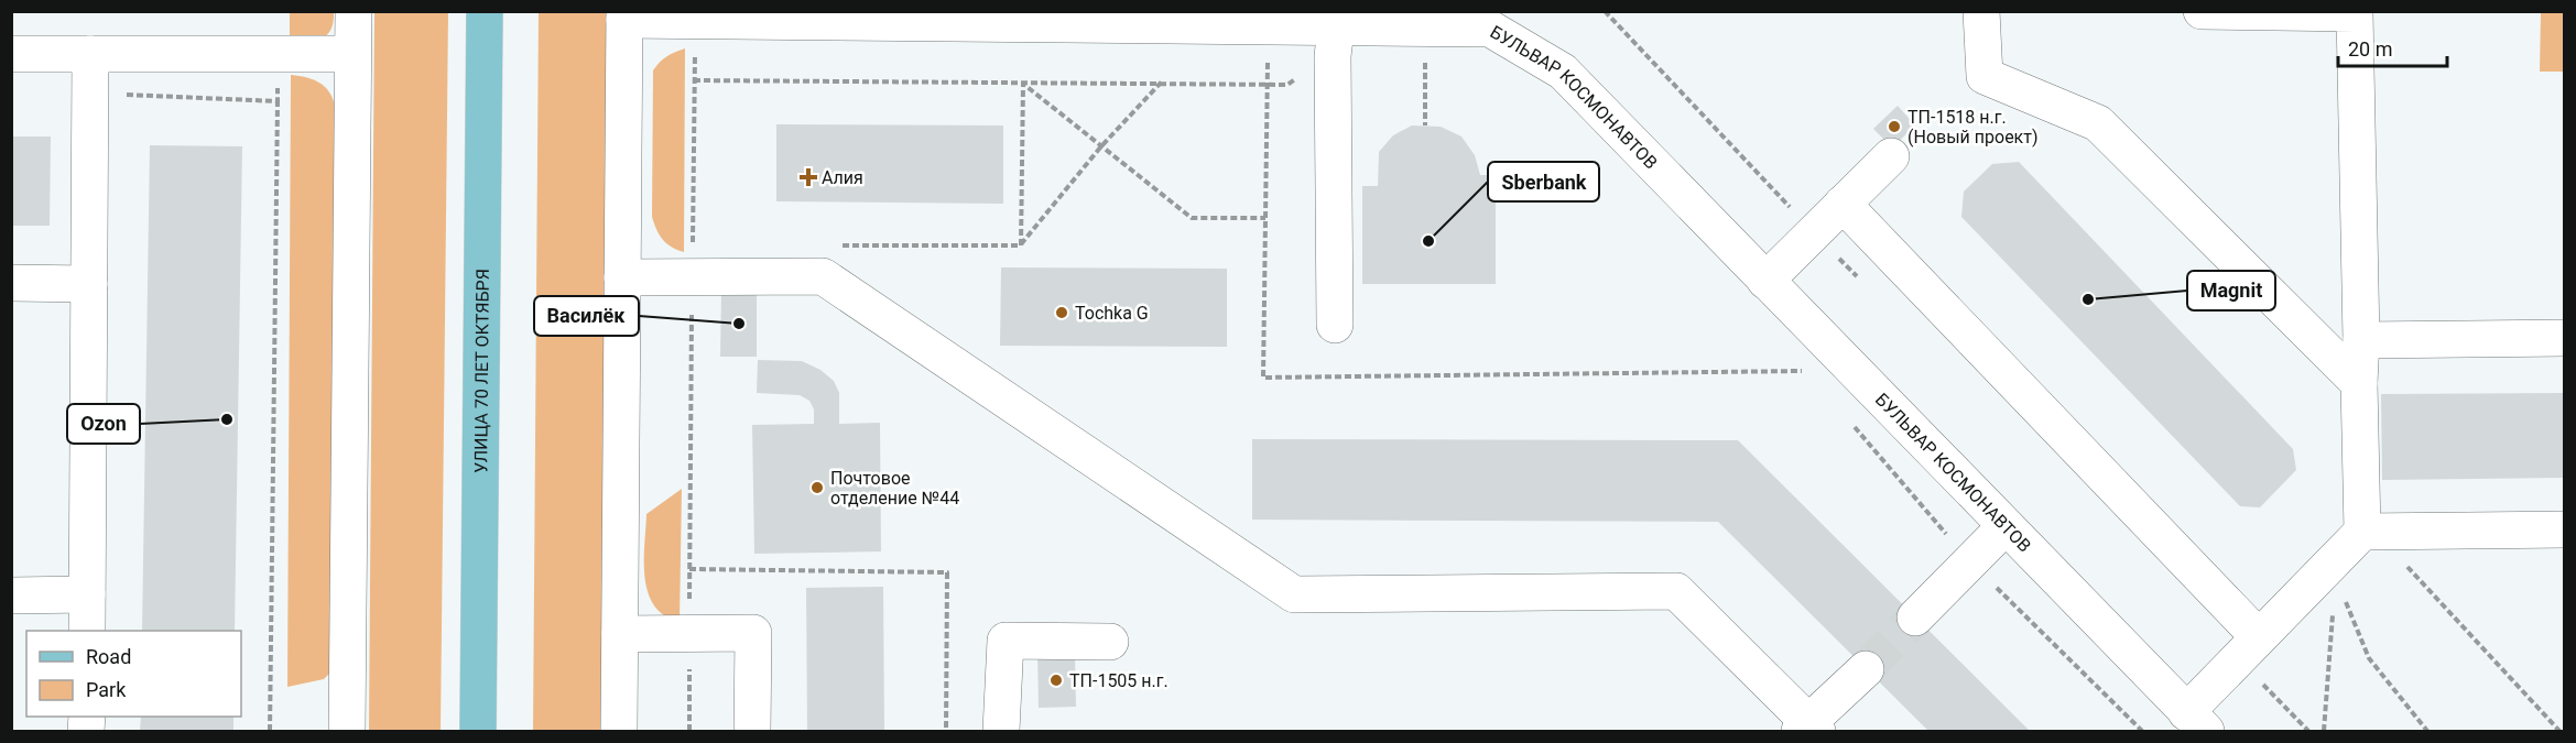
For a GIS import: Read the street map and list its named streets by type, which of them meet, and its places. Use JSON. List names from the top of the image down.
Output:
{
  "streets": {
    "main road": ["УЛИЦА 70 ЛЕТ ОКТЯБРЯ"],
    "street": ["БУЛЬВАР КОСМОНАВТОВ"]
  },
  "places": {
    "other": [
      "ТП-1518 н.г. (Новый проект)",
      "Sberbank",
      "Magnit",
      "Tochka G",
      "Василёк",
      "Ozon",
      "Почтовое отделение №44",
      "ТП-1505 н.г."
    ],
    "health": ["Алия"]
  },
  "legend": ["Road", "Park"],
  "scale_bar": "20 m"
}
